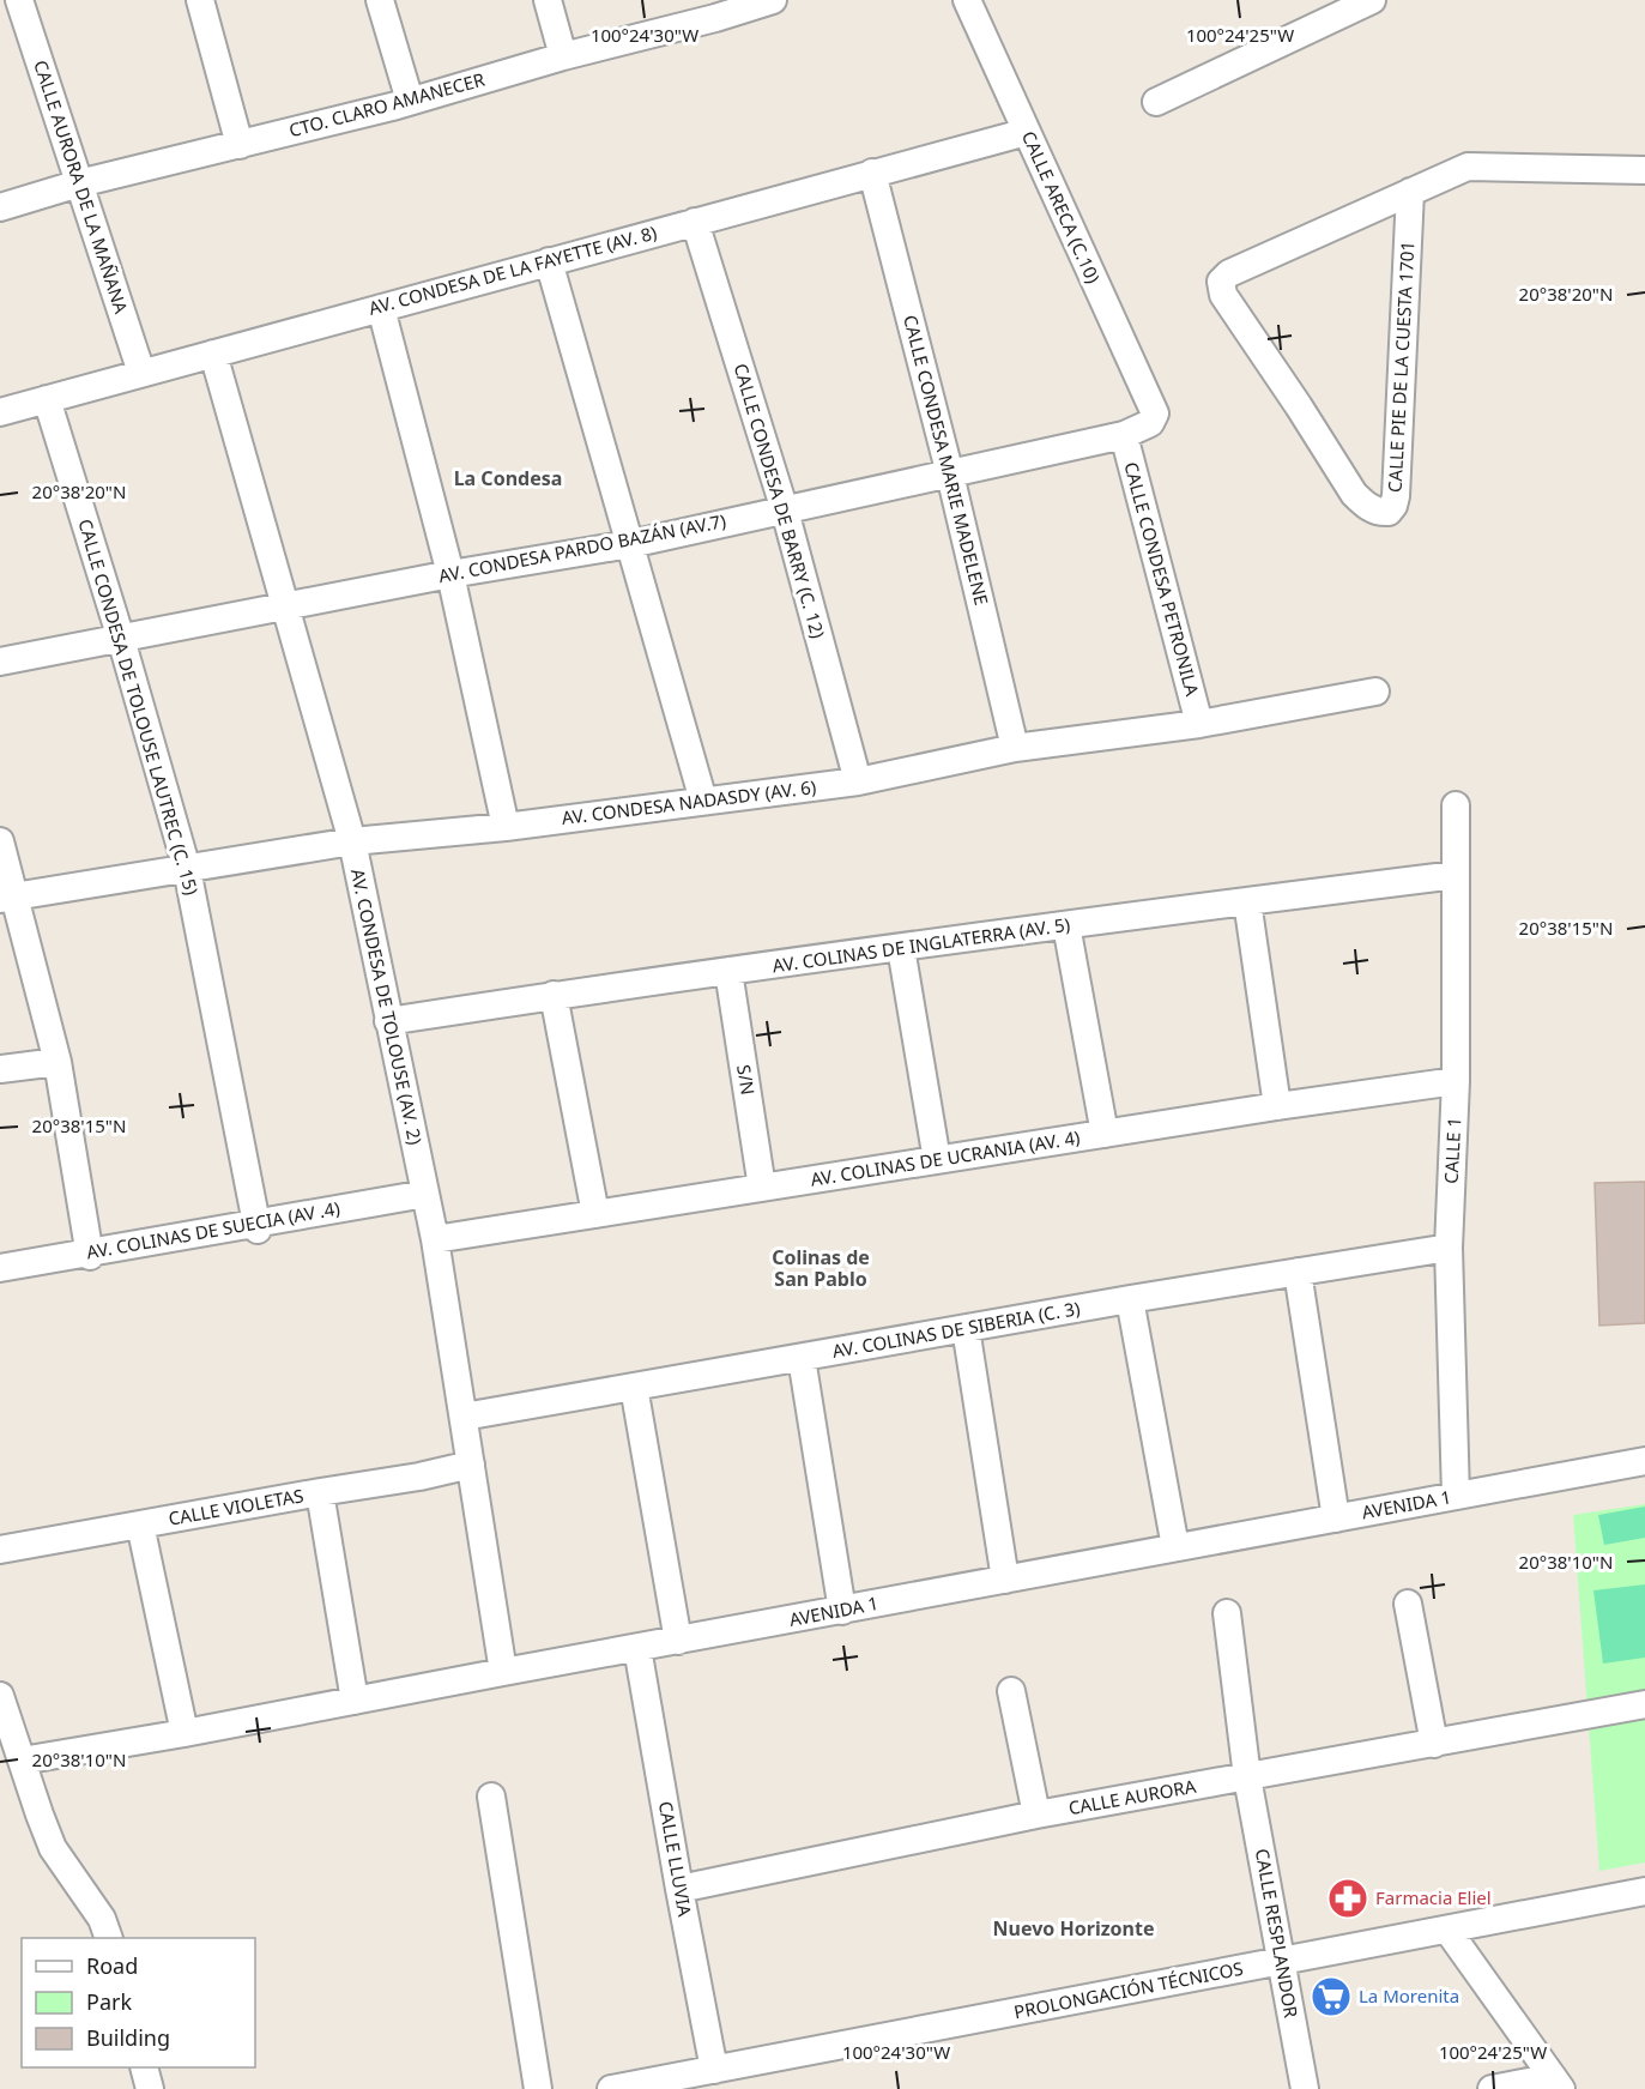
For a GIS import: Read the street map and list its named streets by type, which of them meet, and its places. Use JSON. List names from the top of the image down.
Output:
{
  "streets": {
    "street": [
      "CTO. CLARO AMANECER",
      "CALLE AURORA DE LA MAÑANA",
      "CALLE ARECA (C.10)",
      "AV. CONDESA DE LA FAYETTE (AV. 8)",
      "CALLE PIE DE LA CUESTA 1701",
      "CALLE CONDESA MARIE MADELENE",
      "CALLE CONDESA DE BARRY (C. 12)",
      "AV. CONDESA PARDO BAZÁN (AV.7)",
      "CALLE CONDESA PETRONILA",
      "CALLE CONDESA DE TOLOUSE LAUTREC (C. 15)",
      "AV. CONDESA NADASDY (AV. 6)",
      "AV. COLINAS DE INGLATERRA (AV. 5)",
      "AV. CONDESA DE TOLOUSE (AV. 2)",
      "S/N",
      "CALLE 1",
      "AV. COLINAS DE UCRANIA (AV. 4)",
      "AV. COLINAS DE SUECIA (AV .4)",
      "AV. COLINAS DE SIBERIA (C. 3)",
      "AVENIDA 1",
      "CALLE VIOLETAS",
      "CALLE AURORA",
      "CALLE LLUVIA",
      "CALLE RESPLANDOR",
      "PROLONGACIÓN TÉCNICOS"
    ]
  },
  "crossings": [
    ["CTO. CLARO AMANECER", "CALLE AURORA DE LA MAÑANA"],
    ["CALLE AURORA DE LA MAÑANA", "AV. CONDESA DE LA FAYETTE (AV. 8)"],
    ["CALLE ARECA (C.10)", "AV. CONDESA DE LA FAYETTE (AV. 8)"],
    ["CALLE ARECA (C.10)", "AV. CONDESA PARDO BAZÁN (AV.7)"],
    ["AV. CONDESA DE LA FAYETTE (AV. 8)", "CALLE CONDESA MARIE MADELENE"],
    ["AV. CONDESA DE LA FAYETTE (AV. 8)", "CALLE CONDESA DE BARRY (C. 12)"],
    ["AV. CONDESA DE LA FAYETTE (AV. 8)", "CALLE CONDESA DE TOLOUSE LAUTREC (C. 15)"],
    ["AV. CONDESA DE LA FAYETTE (AV. 8)", "AV. CONDESA DE TOLOUSE (AV. 2)"],
    ["CALLE CONDESA MARIE MADELENE", "AV. CONDESA PARDO BAZÁN (AV.7)"],
    ["CALLE CONDESA MARIE MADELENE", "AV. CONDESA NADASDY (AV. 6)"],
    ["CALLE CONDESA DE BARRY (C. 12)", "AV. CONDESA PARDO BAZÁN (AV.7)"],
    ["CALLE CONDESA DE BARRY (C. 12)", "AV. CONDESA NADASDY (AV. 6)"],
    ["AV. CONDESA PARDO BAZÁN (AV.7)", "CALLE CONDESA PETRONILA"],
    ["AV. CONDESA PARDO BAZÁN (AV.7)", "CALLE CONDESA DE TOLOUSE LAUTREC (C. 15)"],
    ["AV. CONDESA PARDO BAZÁN (AV.7)", "AV. CONDESA DE TOLOUSE (AV. 2)"],
    ["CALLE CONDESA PETRONILA", "AV. CONDESA NADASDY (AV. 6)"],
    ["CALLE CONDESA DE TOLOUSE LAUTREC (C. 15)", "AV. CONDESA NADASDY (AV. 6)"],
    ["CALLE CONDESA DE TOLOUSE LAUTREC (C. 15)", "AV. COLINAS DE SUECIA (AV .4)"],
    ["AV. CONDESA NADASDY (AV. 6)", "AV. CONDESA DE TOLOUSE (AV. 2)"],
    ["AV. COLINAS DE INGLATERRA (AV. 5)", "AV. CONDESA DE TOLOUSE (AV. 2)"],
    ["AV. COLINAS DE INGLATERRA (AV. 5)", "S/N"],
    ["AV. COLINAS DE INGLATERRA (AV. 5)", "CALLE 1"],
    ["AV. CONDESA DE TOLOUSE (AV. 2)", "AV. COLINAS DE UCRANIA (AV. 4)"],
    ["AV. CONDESA DE TOLOUSE (AV. 2)", "AV. COLINAS DE SUECIA (AV .4)"],
    ["AV. CONDESA DE TOLOUSE (AV. 2)", "AV. COLINAS DE SIBERIA (C. 3)"],
    ["AV. CONDESA DE TOLOUSE (AV. 2)", "AVENIDA 1"],
    ["AV. CONDESA DE TOLOUSE (AV. 2)", "CALLE VIOLETAS"],
    ["S/N", "AV. COLINAS DE UCRANIA (AV. 4)"],
    ["CALLE 1", "AV. COLINAS DE UCRANIA (AV. 4)"],
    ["CALLE 1", "AV. COLINAS DE SIBERIA (C. 3)"],
    ["CALLE 1", "AVENIDA 1"],
    ["AVENIDA 1", "CALLE LLUVIA"],
    ["CALLE AURORA", "CALLE LLUVIA"],
    ["CALLE AURORA", "CALLE RESPLANDOR"],
    ["CALLE LLUVIA", "PROLONGACIÓN TÉCNICOS"],
    ["CALLE RESPLANDOR", "PROLONGACIÓN TÉCNICOS"]
  ],
  "districts": ["La Condesa", "Colinas de San Pablo", "Nuevo Horizonte"],
  "places": {
    "pharmacy": ["Farmacia Eliel"],
    "supermarket": ["La Morenita"]
  },
  "legend": ["Road", "Park", "Building"],
  "coordinates": [
    "100°24'30\"W",
    "100°24'25\"W",
    "20°38'20\"N",
    "20°38'15\"N",
    "20°38'10\"N"
  ]
}
